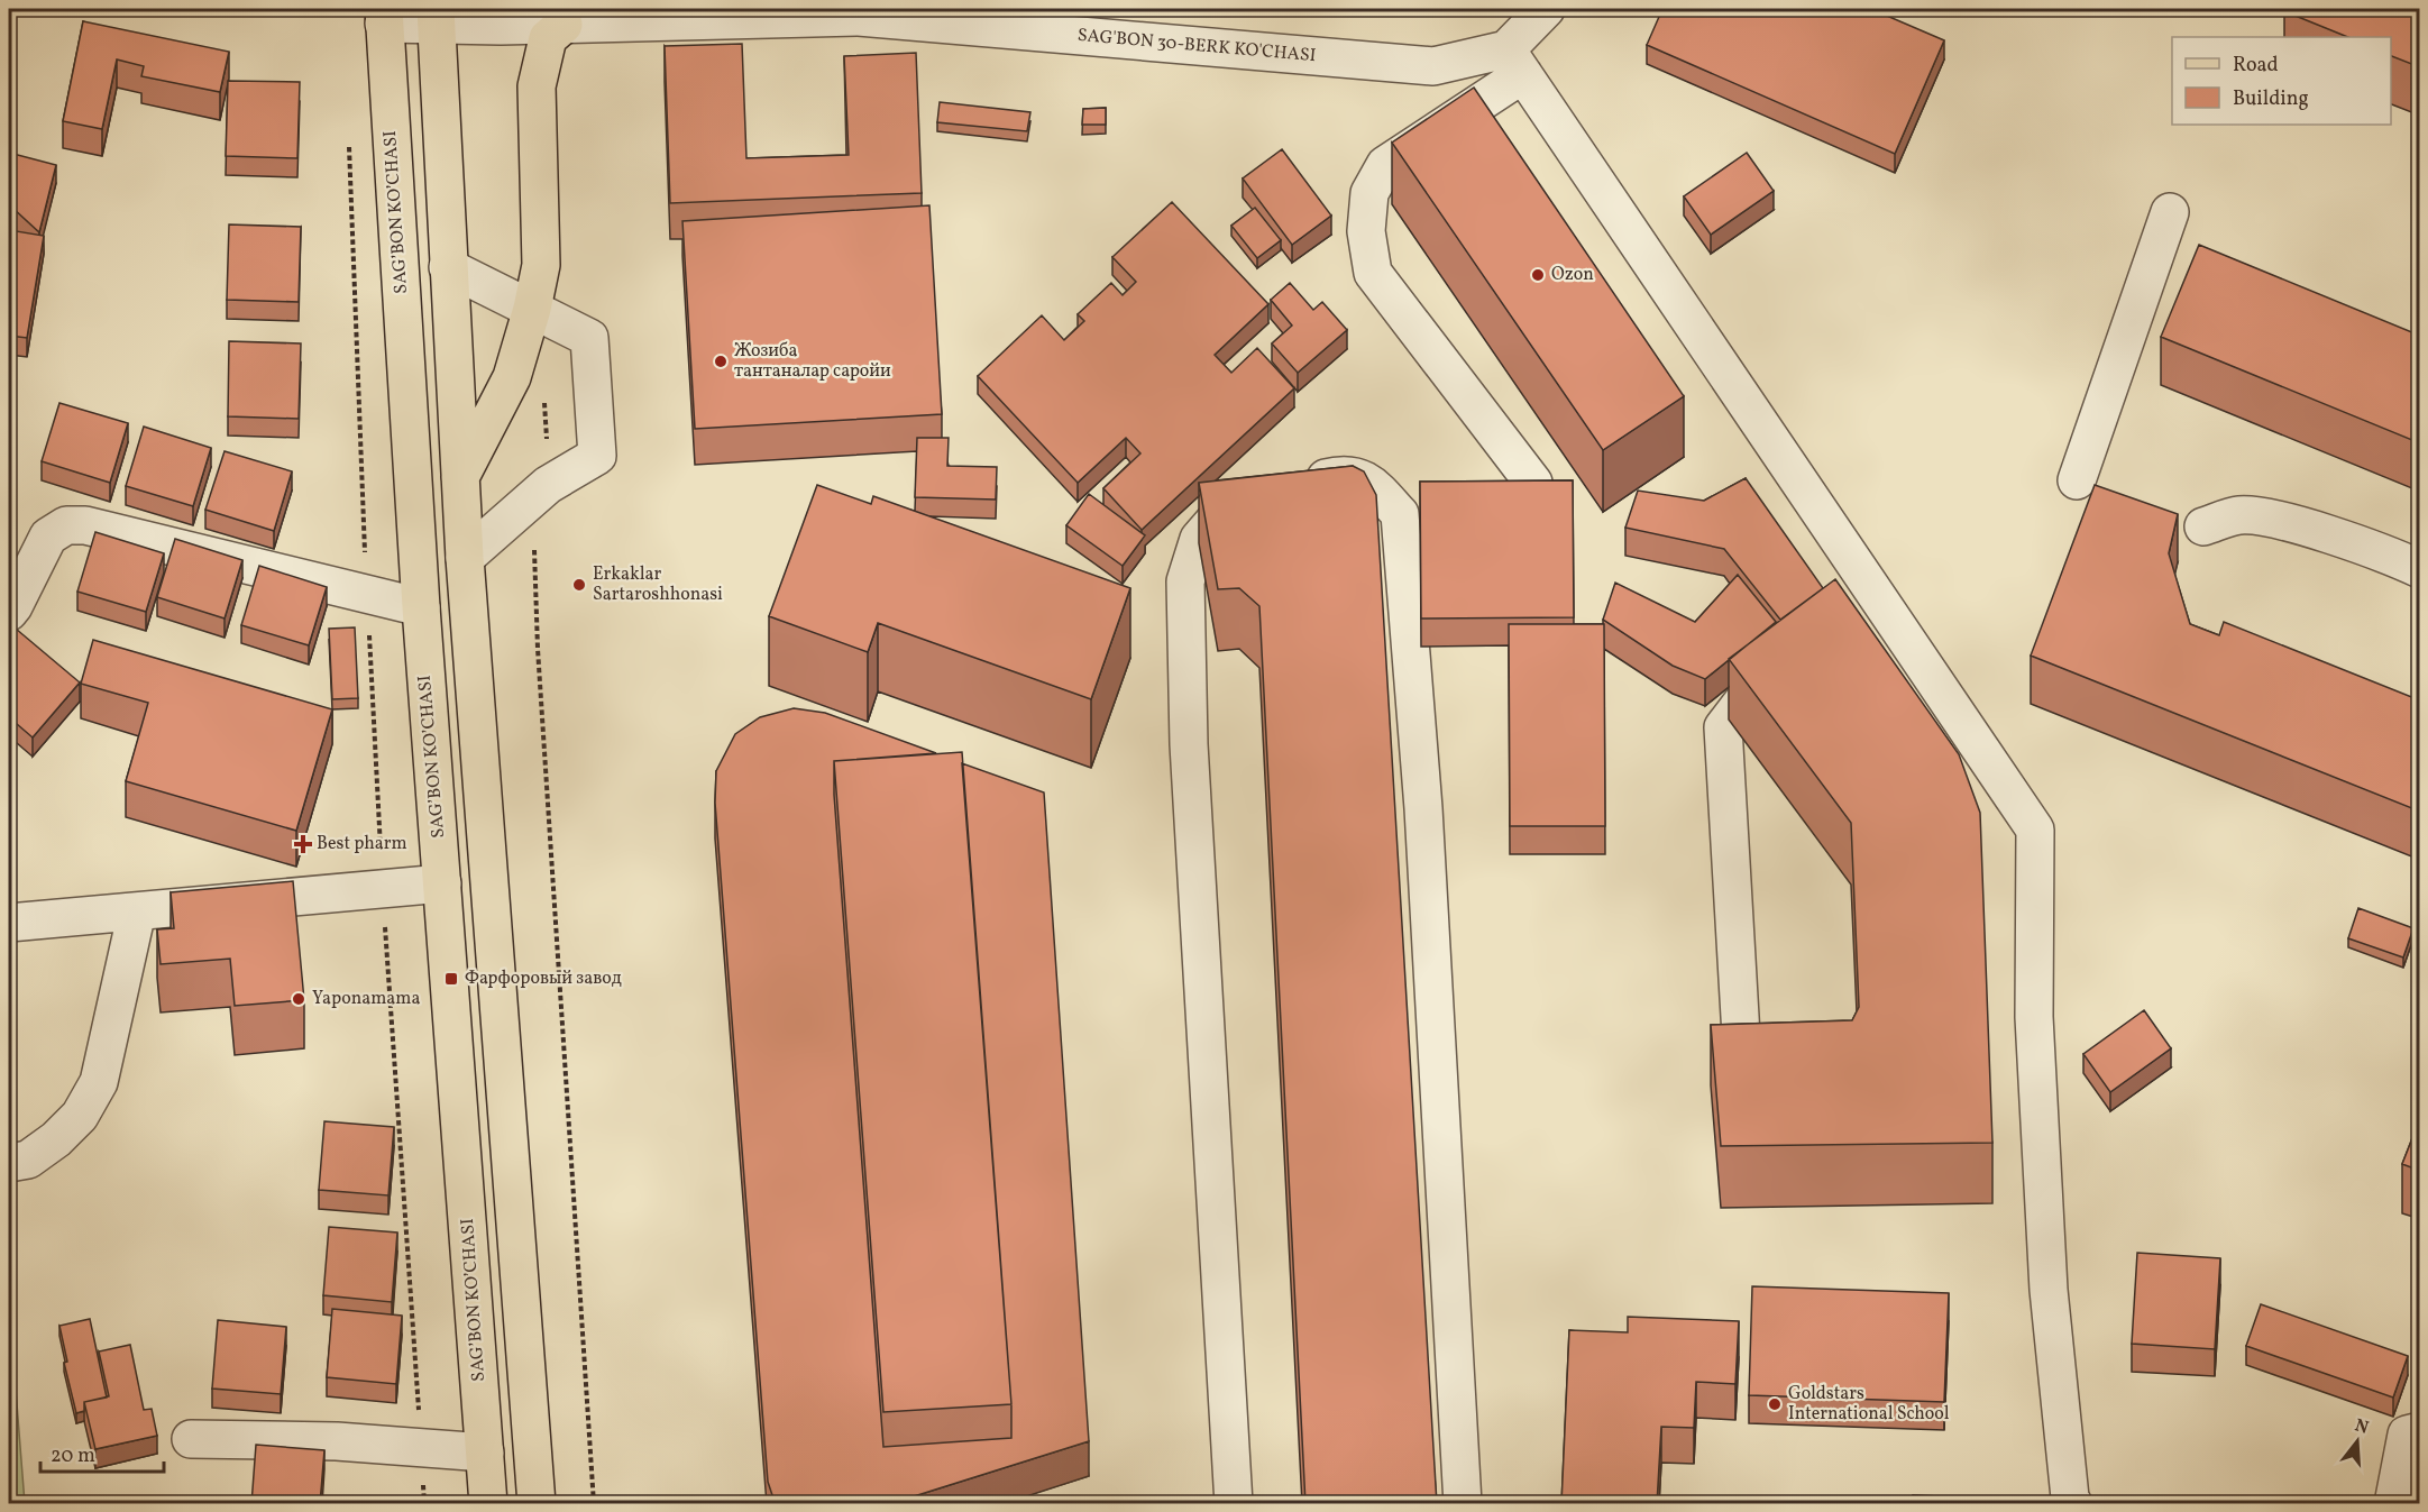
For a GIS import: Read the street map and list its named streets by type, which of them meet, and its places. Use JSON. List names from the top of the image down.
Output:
{
  "streets": {
    "main road": ["SAG’BON KO’CHASI"],
    "street": ["SAG'BON 30-BERK KO'CHASI"]
  },
  "crossings": [
    ["SAG'BON 30-BERK KO'CHASI", "SAG’BON KO’CHASI"]
  ],
  "places": {
    "other": [
      "Ozon",
      "Жозиба тантаналар саройи",
      "Erkaklar Sartaroshhonasi",
      "Yaponamama",
      "Goldstars International School"
    ],
    "health": ["Best pharm"],
    "transit": ["Фарфоровый завод"]
  },
  "legend": ["Road", "Building"],
  "scale_bar": "20 m",
  "north": "top"
}
